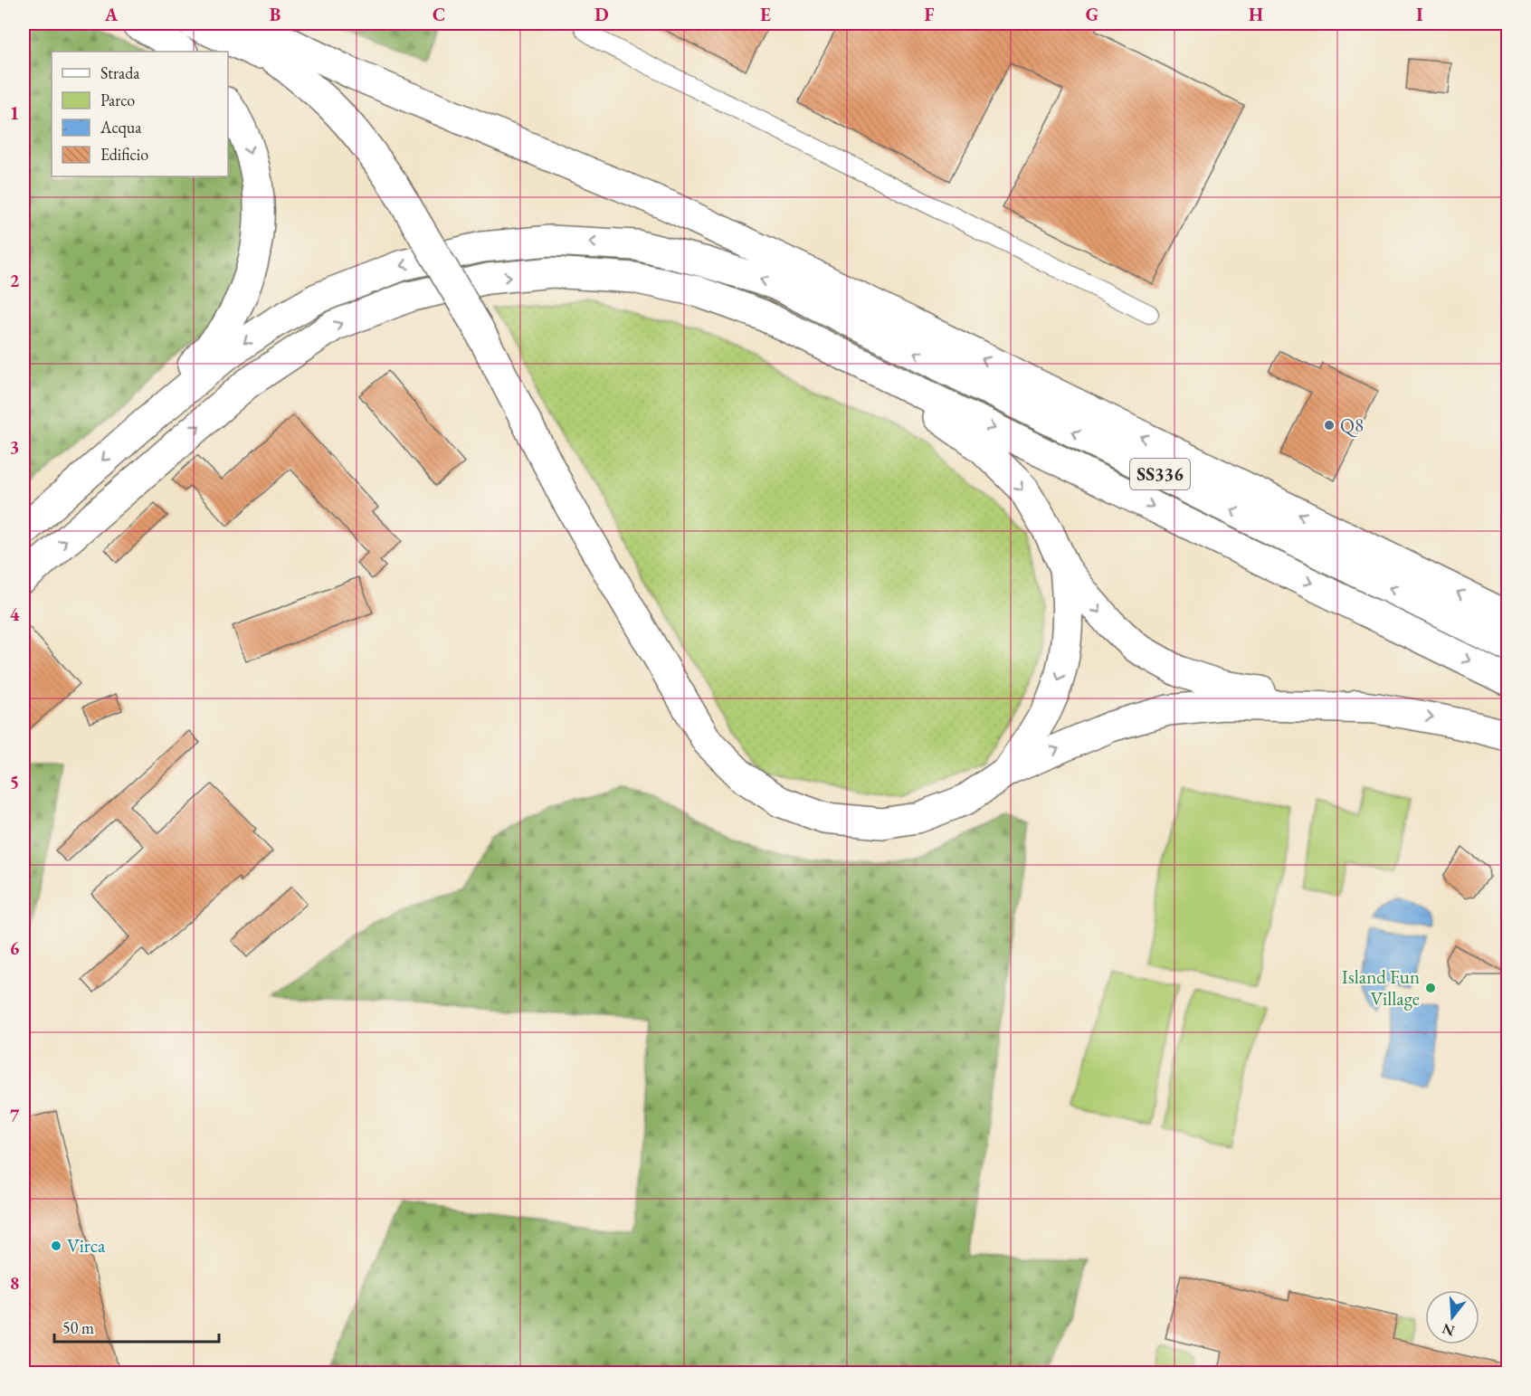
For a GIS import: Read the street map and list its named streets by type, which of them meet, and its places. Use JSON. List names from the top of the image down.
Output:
{
  "streets": {
    "highway": ["SS336"]
  },
  "places": ["Q8", "Island Fun Village", "Virca"],
  "legend": [
    "Strada",
    "Parco",
    "Acqua",
    "Edificio"
  ],
  "scale_bar": "50 m",
  "north": "bottom",
  "grid": {
    "columns": [
      "A",
      "B",
      "C",
      "D",
      "E",
      "F",
      "G",
      "H",
      "I"
    ],
    "rows": [
      "1",
      "2",
      "3",
      "4",
      "5",
      "6",
      "7",
      "8"
    ]
  }
}
